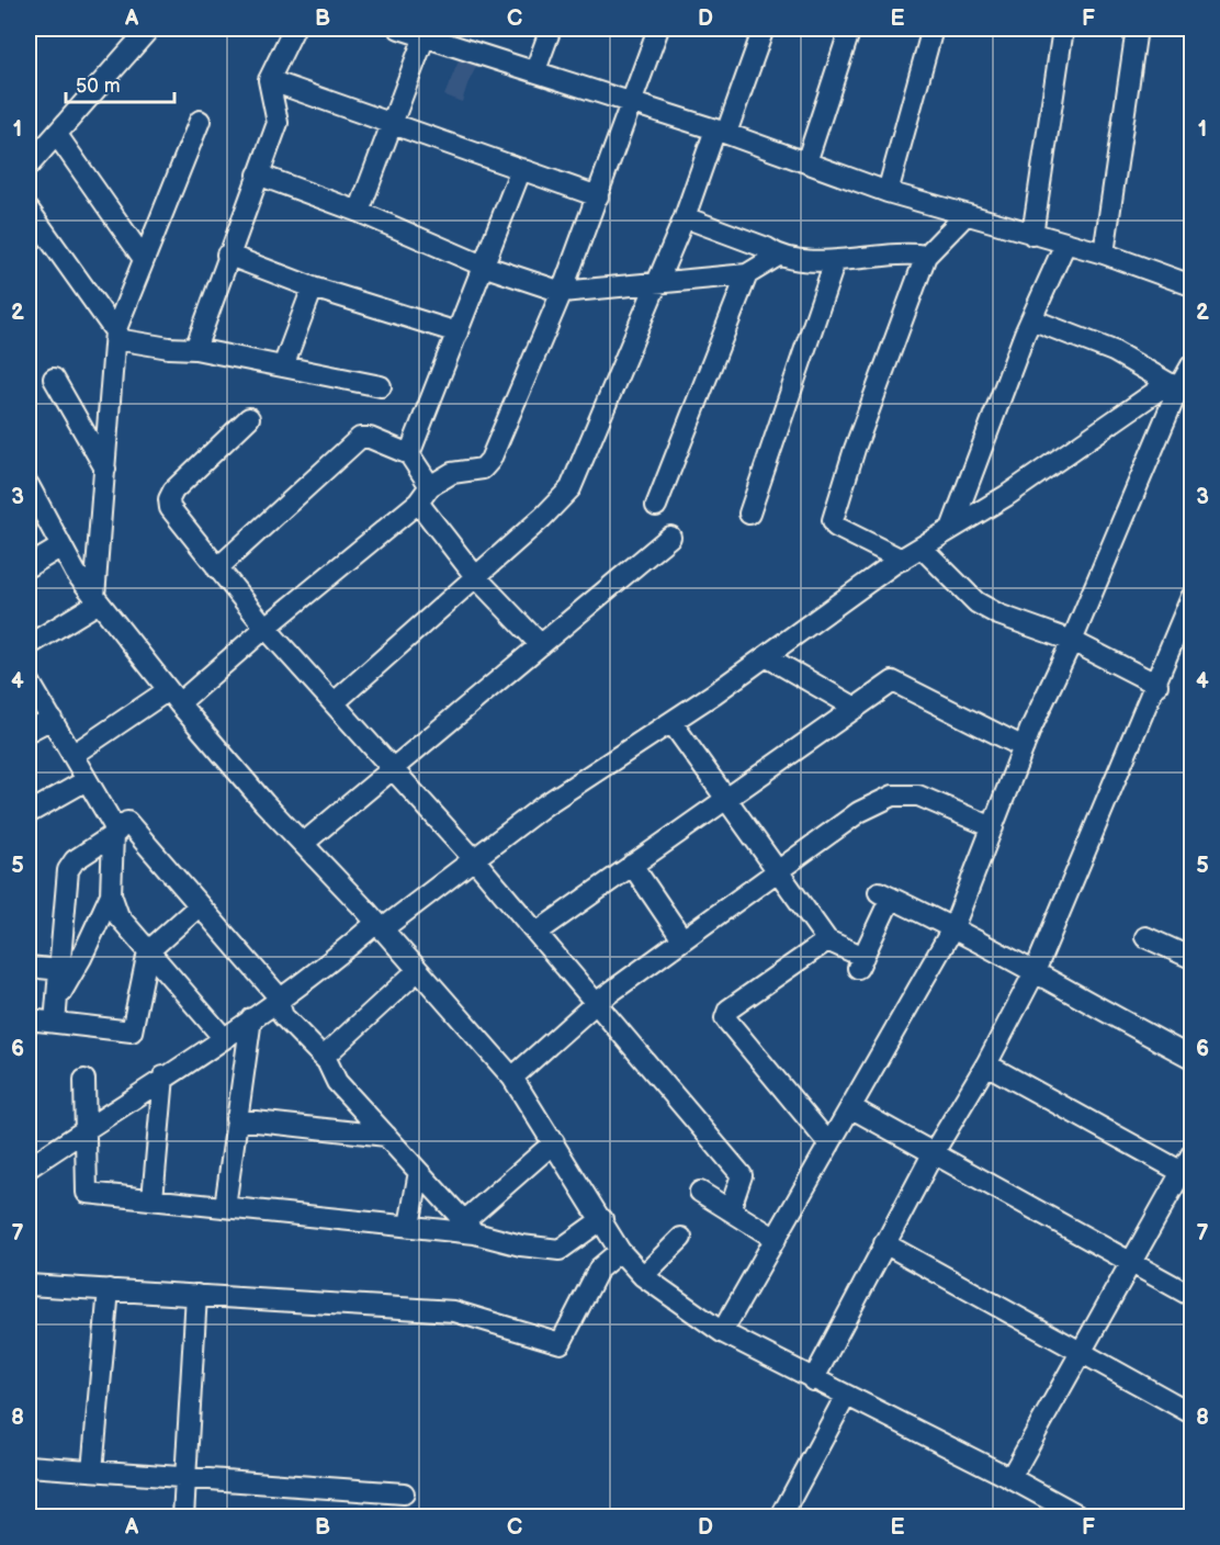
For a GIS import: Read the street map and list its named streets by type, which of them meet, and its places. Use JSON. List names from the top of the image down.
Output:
{
  "scale_bar": "50 m",
  "grid": {
    "columns": [
      "A",
      "B",
      "C",
      "D",
      "E",
      "F"
    ],
    "rows": [
      "1",
      "2",
      "3",
      "4",
      "5",
      "6",
      "7",
      "8"
    ]
  }
}
